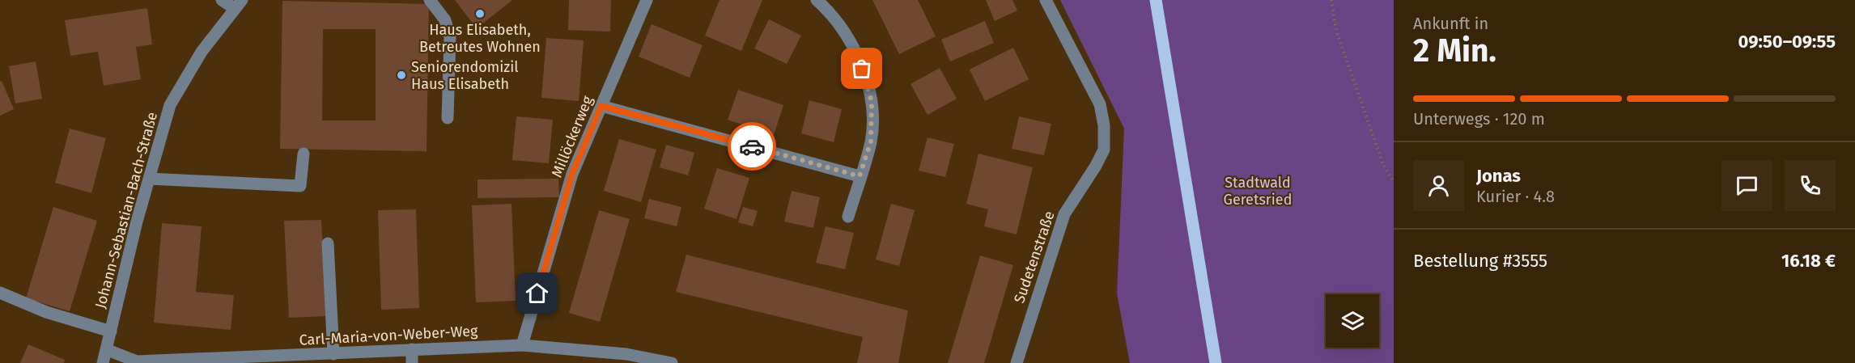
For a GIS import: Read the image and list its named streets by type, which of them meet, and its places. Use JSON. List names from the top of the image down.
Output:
{
  "streets": {
    "street": [
      "Millöckerweg",
      "Johann-Sebastian-Bach-Straße",
      "Sudetenstraße",
      "Carl-Maria-von-Weber-Weg"
    ]
  },
  "crossings": [
    ["Millöckerweg", "Carl-Maria-von-Weber-Weg"],
    ["Johann-Sebastian-Bach-Straße", "Carl-Maria-von-Weber-Weg"]
  ],
  "parks": ["Stadtwald Geretsried"],
  "places": ["Haus Elisabeth, Betreutes Wohnen", "Seniorendomizil Haus Elisabeth"],
  "page": {
    "heading": ["2 Min.", "Ankunft in", "09:50–09:55"],
    "panel": [
      "Jonas",
      "Kurier · 4.8",
      "Bestellung #3555",
      "16.18 €"
    ],
    "bar": "Unterwegs · 120 m"
  }
}
